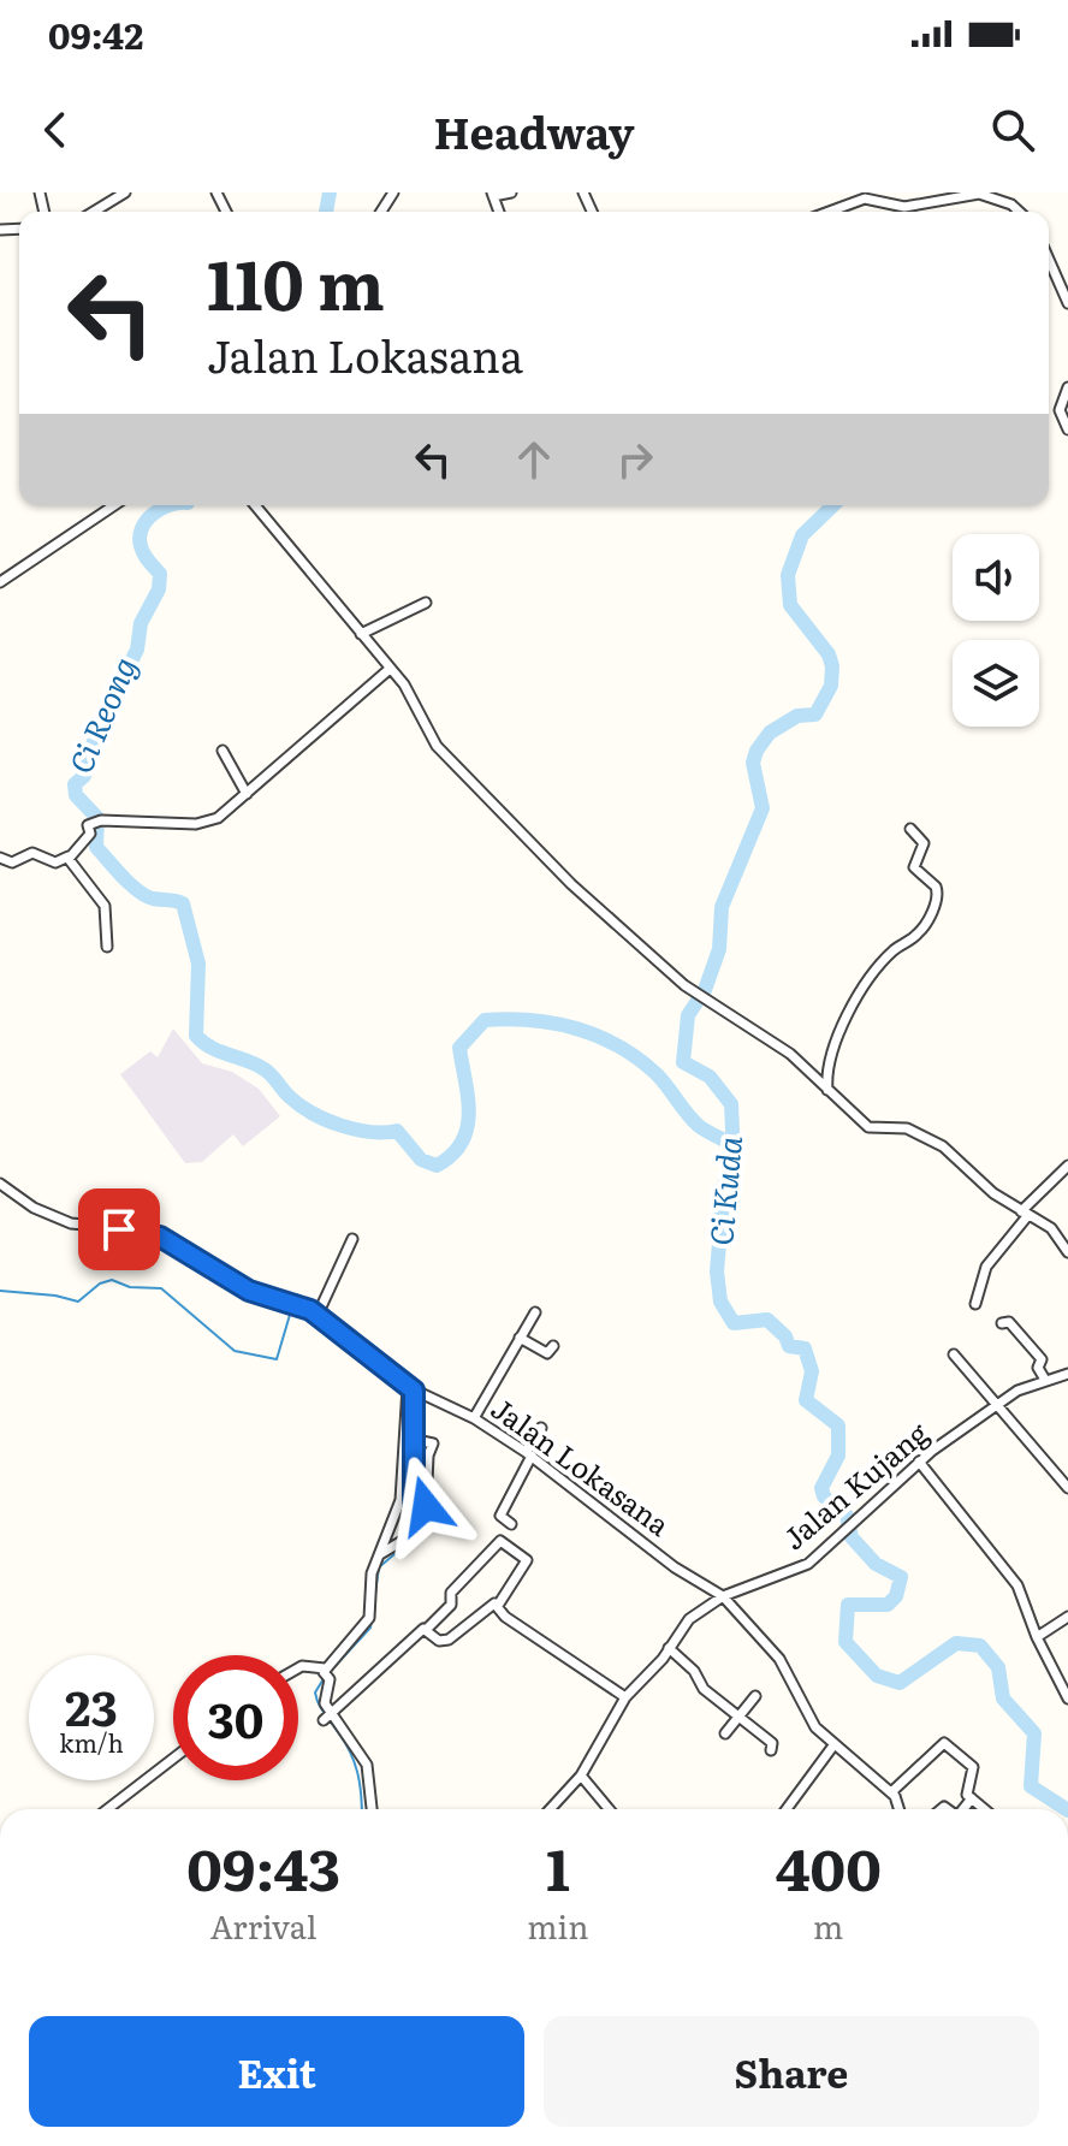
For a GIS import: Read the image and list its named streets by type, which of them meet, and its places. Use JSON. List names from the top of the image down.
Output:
{
  "streets": {
    "street": ["Jalan Lokasana", "Jalan Kujang"]
  },
  "crossings": [
    ["Jalan Lokasana", "Jalan Kujang"]
  ],
  "water": ["Ci Reong", "Ci Kuda"],
  "page": {
    "status": "09:42",
    "header": "Headway",
    "turn": ["110 m", "Jalan Lokasana"],
    "speed": "23 km/h",
    "limit": "30",
    "eta": [
      "09:43",
      "Arrival",
      "1",
      "min",
      "400",
      "m"
    ],
    "buttons": ["Exit", "Share"]
  }
}
